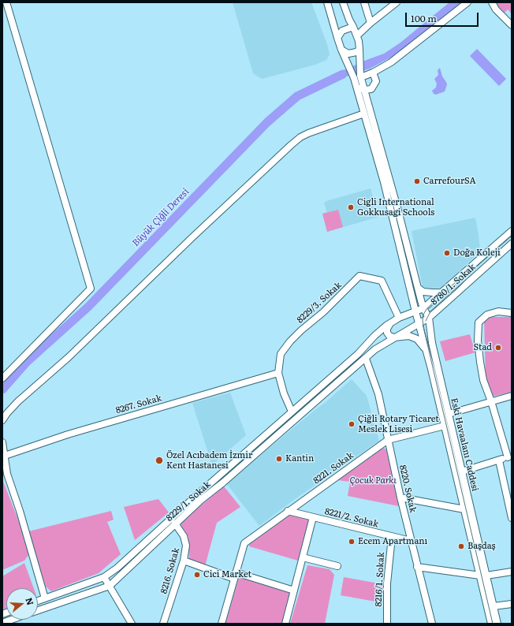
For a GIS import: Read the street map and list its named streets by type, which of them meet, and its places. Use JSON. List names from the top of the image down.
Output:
{
  "streets": {
    "street": [
      "8780/1. Sokak",
      "8229/3. Sokak",
      "8267. Sokak",
      "Eski Havaalanı Caddesi",
      "8221. Sokak",
      "8220. Sokak",
      "8229/1. Sokak",
      "8221/2. Sokak",
      "8216. Sokak",
      "8216/1. Sokak"
    ]
  },
  "crossings": [
    ["8780/1. Sokak", "Eski Havaalanı Caddesi"],
    ["8780/1. Sokak", "8229/1. Sokak"],
    ["8229/3. Sokak", "8267. Sokak"],
    ["8229/3. Sokak", "8229/1. Sokak"],
    ["Eski Havaalanı Caddesi", "8229/1. Sokak"],
    ["8221. Sokak", "8220. Sokak"],
    ["8221. Sokak", "8221/2. Sokak"],
    ["8220. Sokak", "8229/1. Sokak"],
    ["8220. Sokak", "8221/2. Sokak"],
    ["8229/1. Sokak", "8216. Sokak"],
    ["8221/2. Sokak", "8216/1. Sokak"]
  ],
  "water": ["Büyük Çiğli Deresi"],
  "parks": ["Çocuk Parkı"],
  "places": [
    "CarrefourSA",
    "Cigli International Gokkusagi Schools",
    "Doğa Koleji",
    "Stad",
    "Çiğli Rotary Ticaret Meslek Lisesi",
    "Kantin",
    "Özel Acıbadem İzmir Kent Hastanesi",
    "Ecem Apartmanı",
    "Başdaş",
    "Cici Market"
  ],
  "scale_bar": "100 m",
  "north": "right"
}
